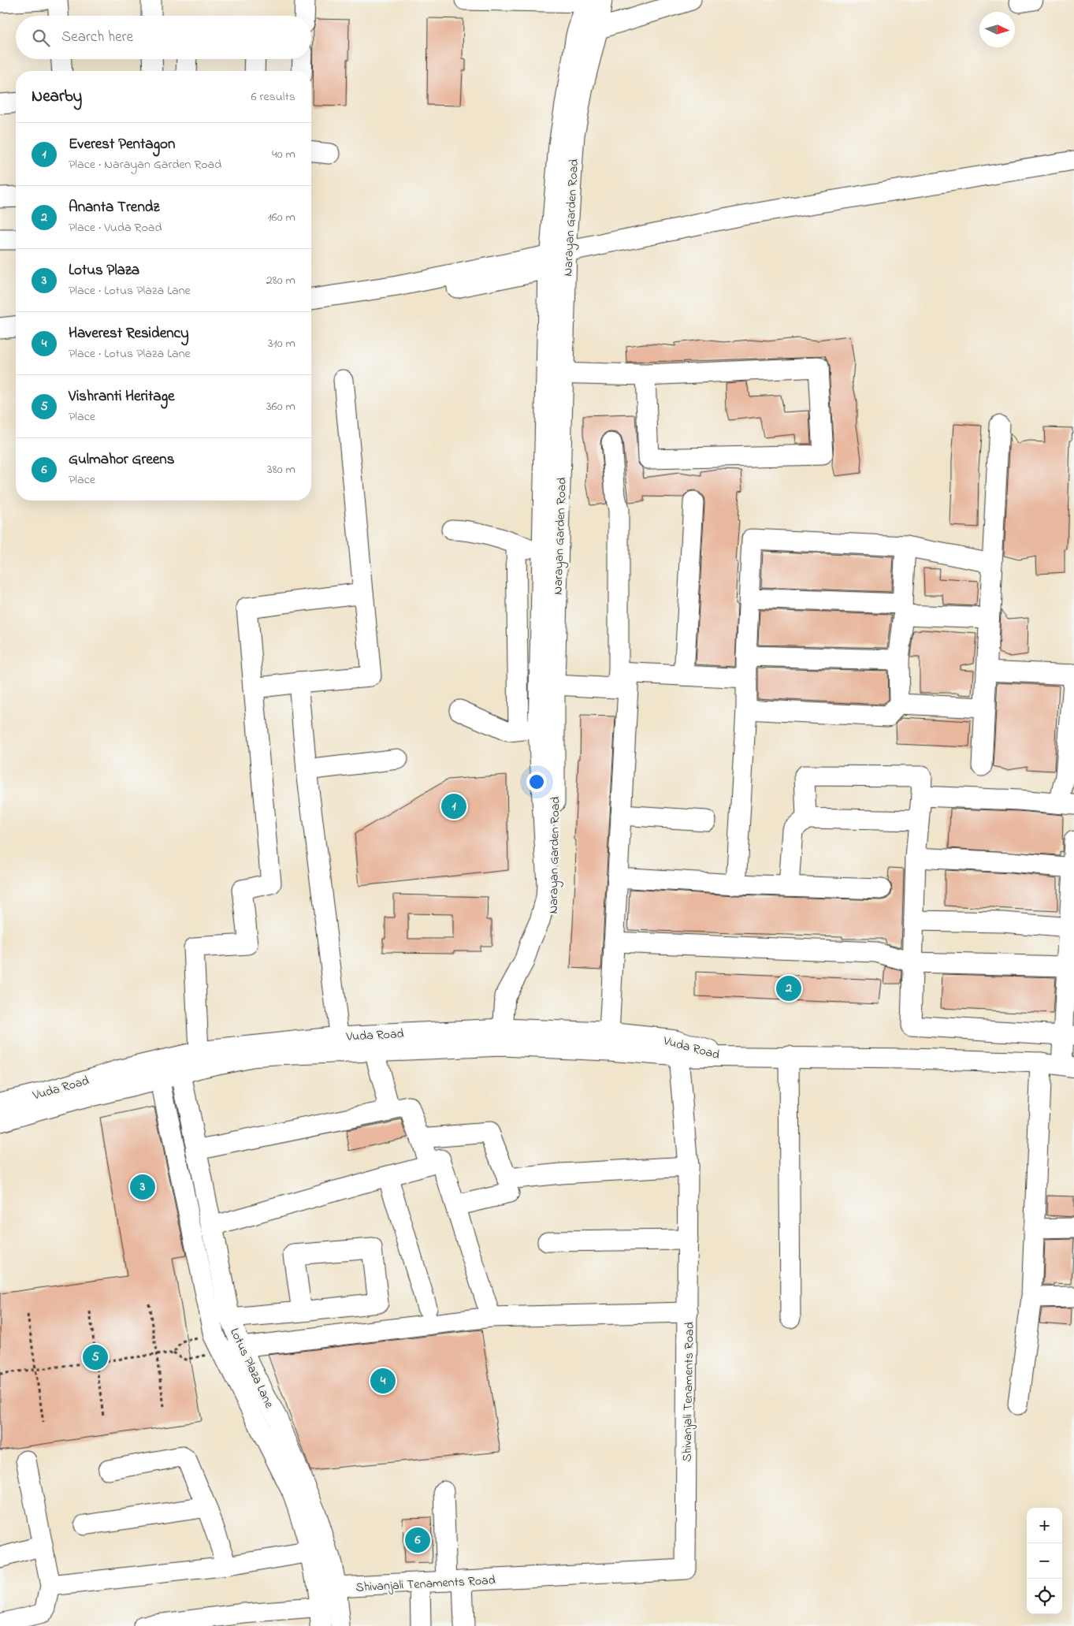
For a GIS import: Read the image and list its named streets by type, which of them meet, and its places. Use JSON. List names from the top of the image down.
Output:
{
  "streets": {
    "street": [
      "Narayan Garden Road",
      "Vuda Road",
      "Lotus Plaza Lane",
      "Shivanjali Tenaments Road"
    ]
  },
  "crossings": [
    ["Vuda Road", "Lotus Plaza Lane"],
    ["Vuda Road", "Shivanjali Tenaments Road"],
    ["Lotus Plaza Lane", "Shivanjali Tenaments Road"]
  ],
  "north": "right",
  "page": {
    "search": "Search here",
    "heading": ["Nearby", "6 results"],
    "list": [
      {
        "mark": "1",
        "name": "Everest Pentagon",
        "note": "Place · Narayan Garden Road",
        "value": "40 m"
      },
      {
        "mark": "2",
        "name": "Ananta Trendz",
        "note": "Place · Vuda Road",
        "value": "160 m"
      },
      {
        "mark": "3",
        "name": "Lotus Plaza",
        "note": "Place · Lotus Plaza Lane",
        "value": "280 m"
      },
      {
        "mark": "4",
        "name": "Haverest Residency",
        "note": "Place · Lotus Plaza Lane",
        "value": "310 m"
      },
      {
        "mark": "5",
        "name": "Vishranti Heritage",
        "note": "Place",
        "value": "360 m"
      },
      {
        "mark": "6",
        "name": "Gulmahor Greens",
        "note": "Place",
        "value": "380 m"
      }
    ],
    "pins": [
      "1",
      "2",
      "3",
      "5",
      "4",
      "6"
    ],
    "map_buttons": ["+", "−"]
  }
}
